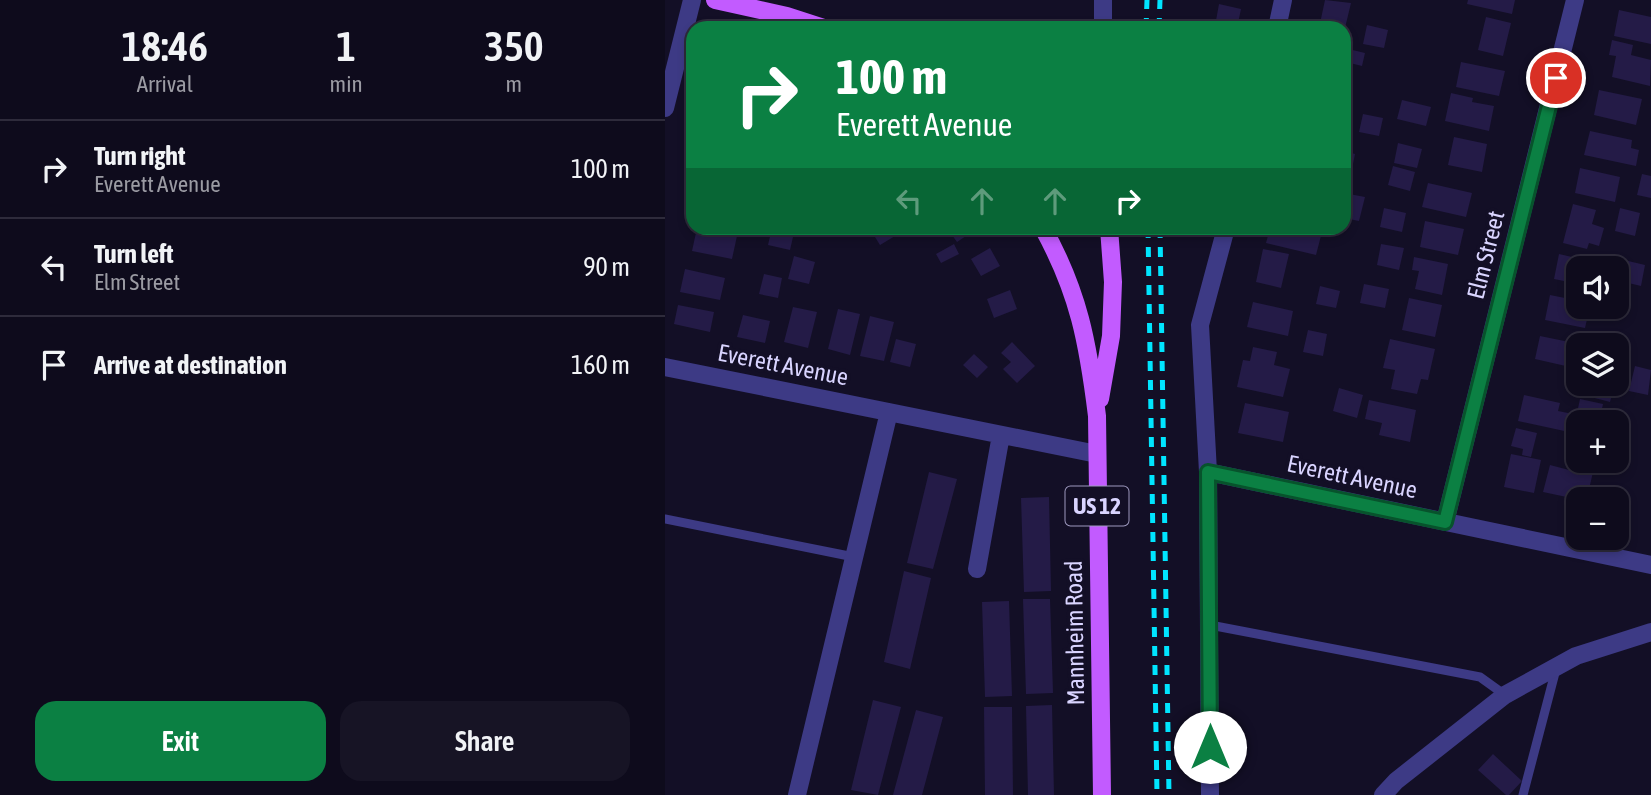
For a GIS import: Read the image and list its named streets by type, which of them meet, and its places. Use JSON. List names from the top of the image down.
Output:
{
  "streets": {
    "main road": ["US 12", "Mannheim Road"],
    "street": ["Elm Street", "Everett Avenue"]
  },
  "crossings": [
    ["Elm Street", "Everett Avenue"],
    ["Everett Avenue", "Mannheim Road"]
  ],
  "page": {
    "eta": [
      "18:46",
      "Arrival",
      "1",
      "min",
      "350",
      "m"
    ],
    "turn": ["100 m", "Everett Avenue"],
    "list": [
      {
        "name": "Turn right",
        "note": "Everett Avenue",
        "value": "100 m"
      },
      {
        "name": "Turn left",
        "note": "Elm Street",
        "value": "90 m"
      },
      {
        "name": "Arrive at destination",
        "value": "160 m"
      }
    ],
    "map_buttons": ["+", "−"],
    "buttons": ["Exit", "Share"]
  }
}
